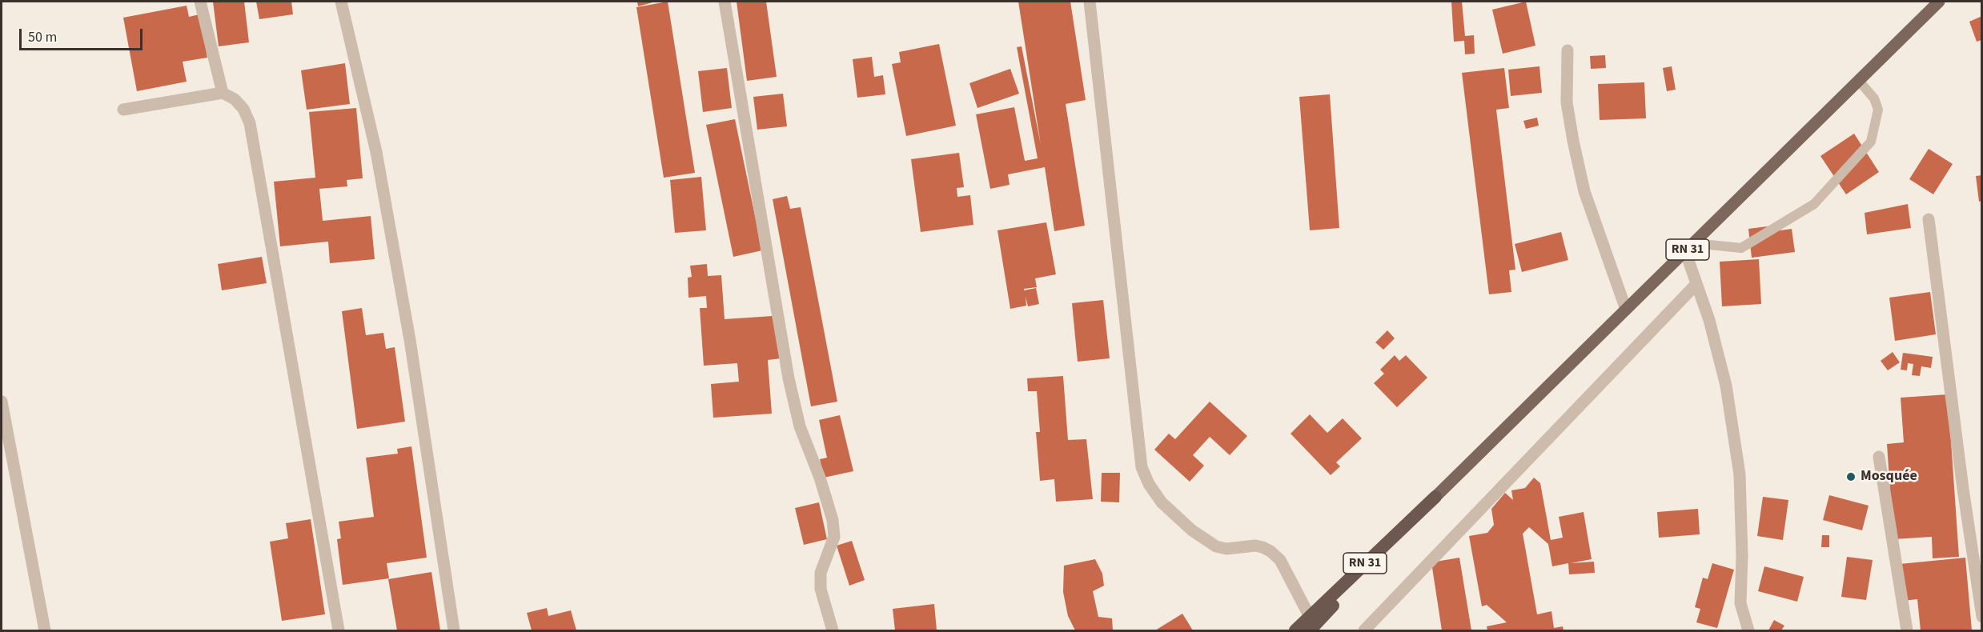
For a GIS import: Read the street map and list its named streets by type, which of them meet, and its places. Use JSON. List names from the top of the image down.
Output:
{
  "streets": {
    "highway": ["RN 31"]
  },
  "places": ["Mosquée"],
  "scale_bar": "50 m"
}
